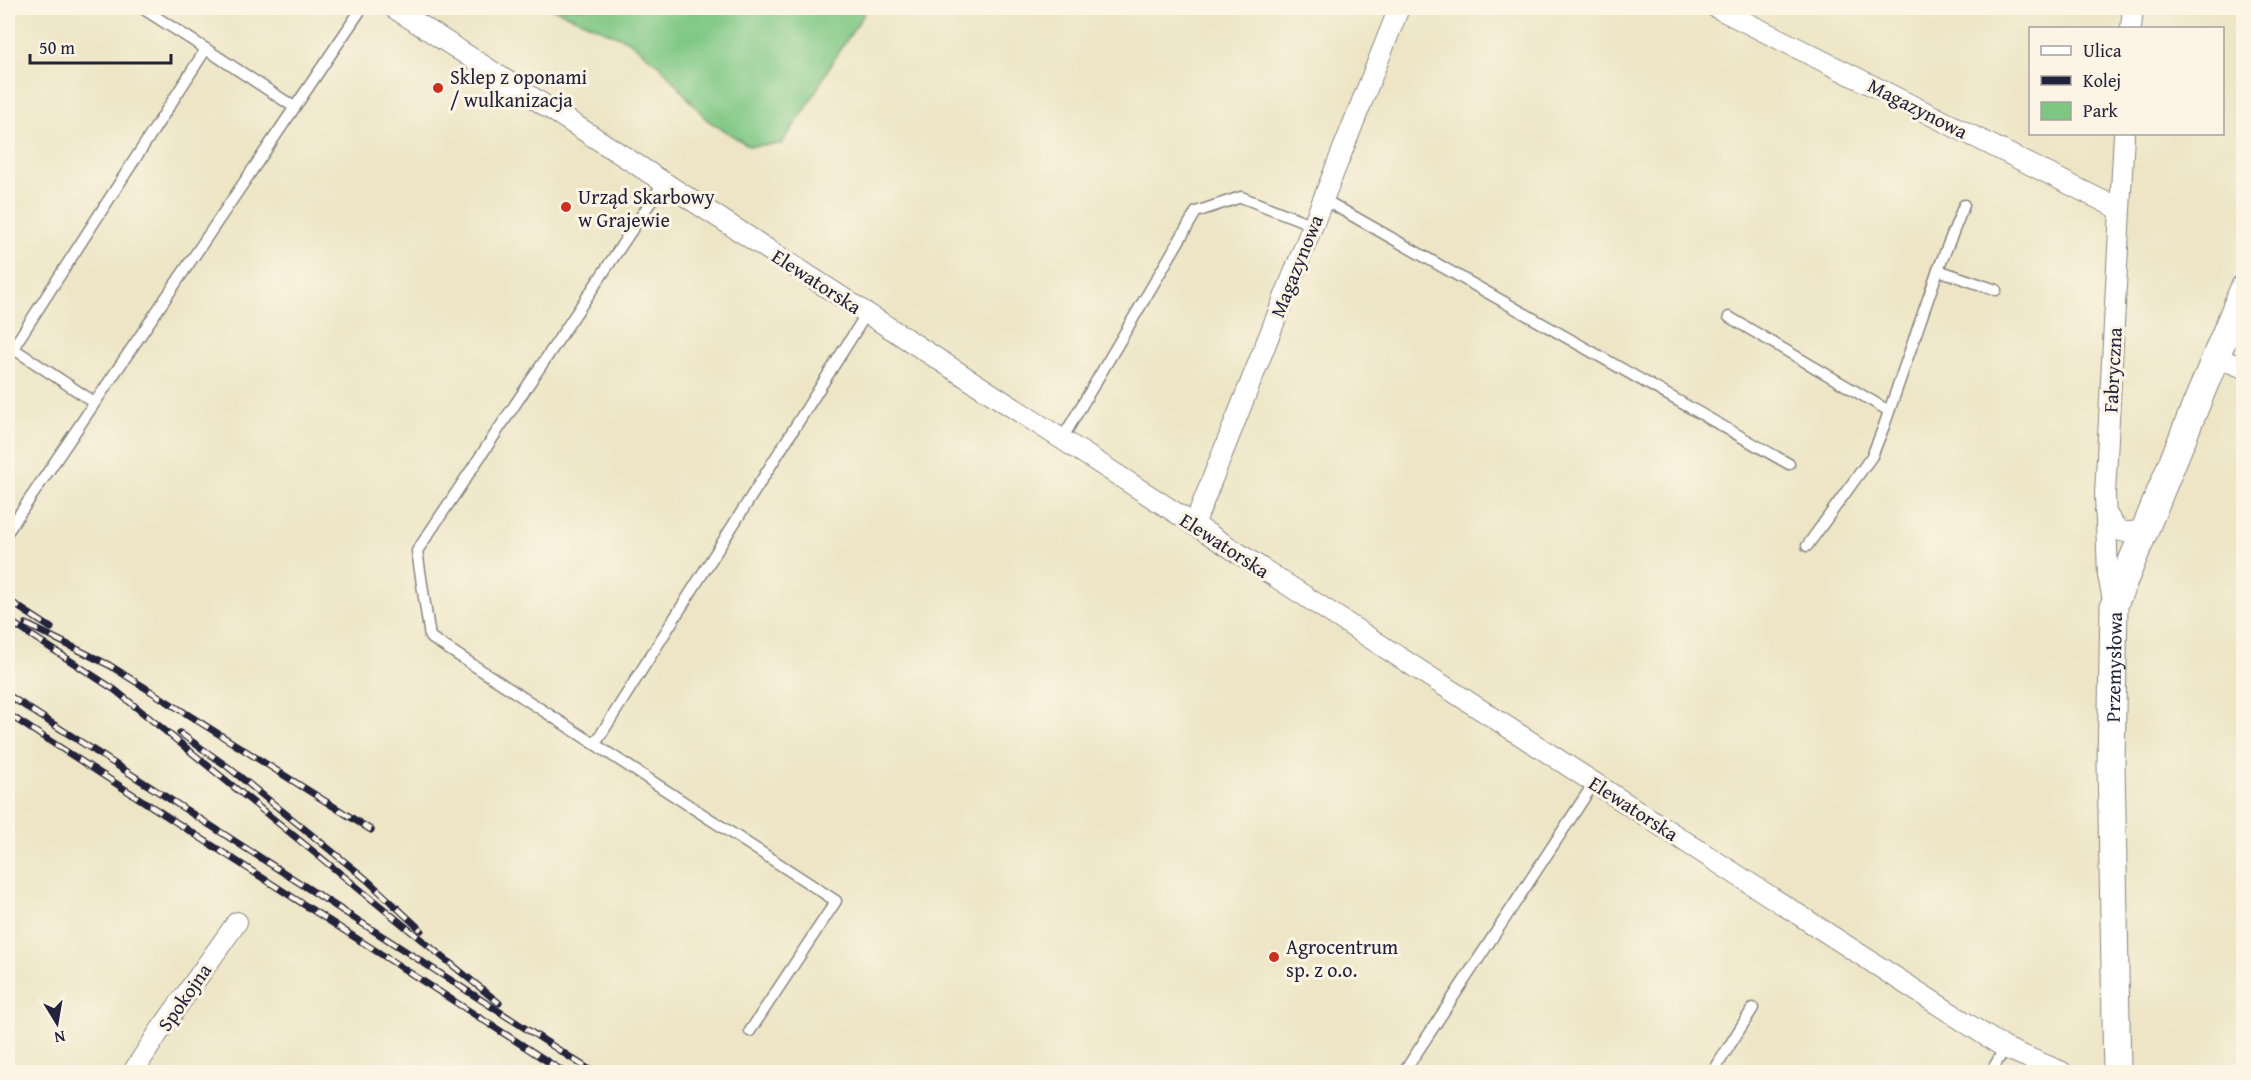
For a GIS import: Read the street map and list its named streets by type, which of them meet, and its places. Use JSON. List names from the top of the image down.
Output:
{
  "streets": {
    "street": [
      "Magazynowa",
      "Elewatorska",
      "Fabryczna",
      "Przemysłowa",
      "Spokojna"
    ]
  },
  "crossings": [
    ["Magazynowa", "Elewatorska"],
    ["Magazynowa", "Fabryczna"],
    ["Fabryczna", "Przemysłowa"]
  ],
  "places": ["Sklep z oponami / wulkanizacja", "Urząd Skarbowy w Grajewie", "Agrocentrum sp. z o.o."],
  "legend": ["Ulica", "Kolej", "Park"],
  "scale_bar": "50 m",
  "north": "bottom"
}
